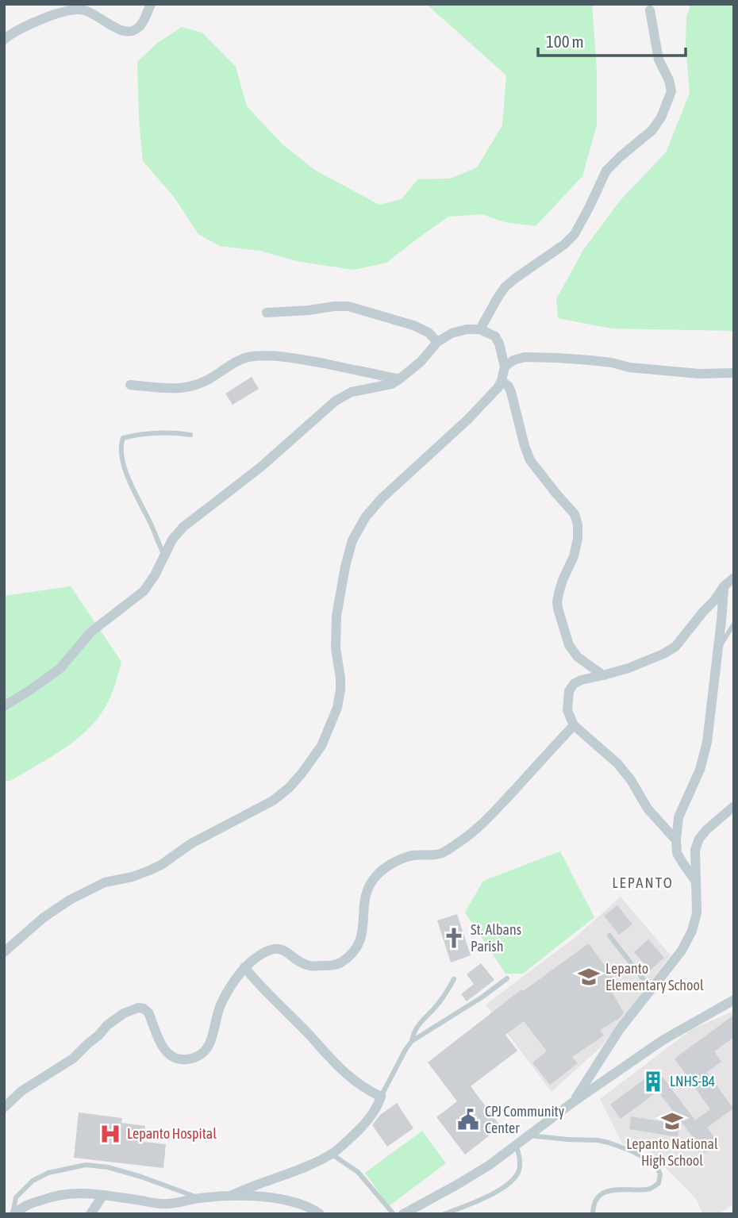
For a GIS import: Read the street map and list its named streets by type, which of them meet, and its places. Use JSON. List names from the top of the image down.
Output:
{
  "districts": ["LEPANTO"],
  "places": {
    "church": ["St. Albans Parish"],
    "school or university": ["Lepanto Elementary School", "Lepanto National High School"],
    "building": ["LNHS-B4"],
    "public building": ["CPJ Community Center"],
    "hospital": ["Lepanto Hospital"]
  },
  "scale_bar": "100 m"
}
